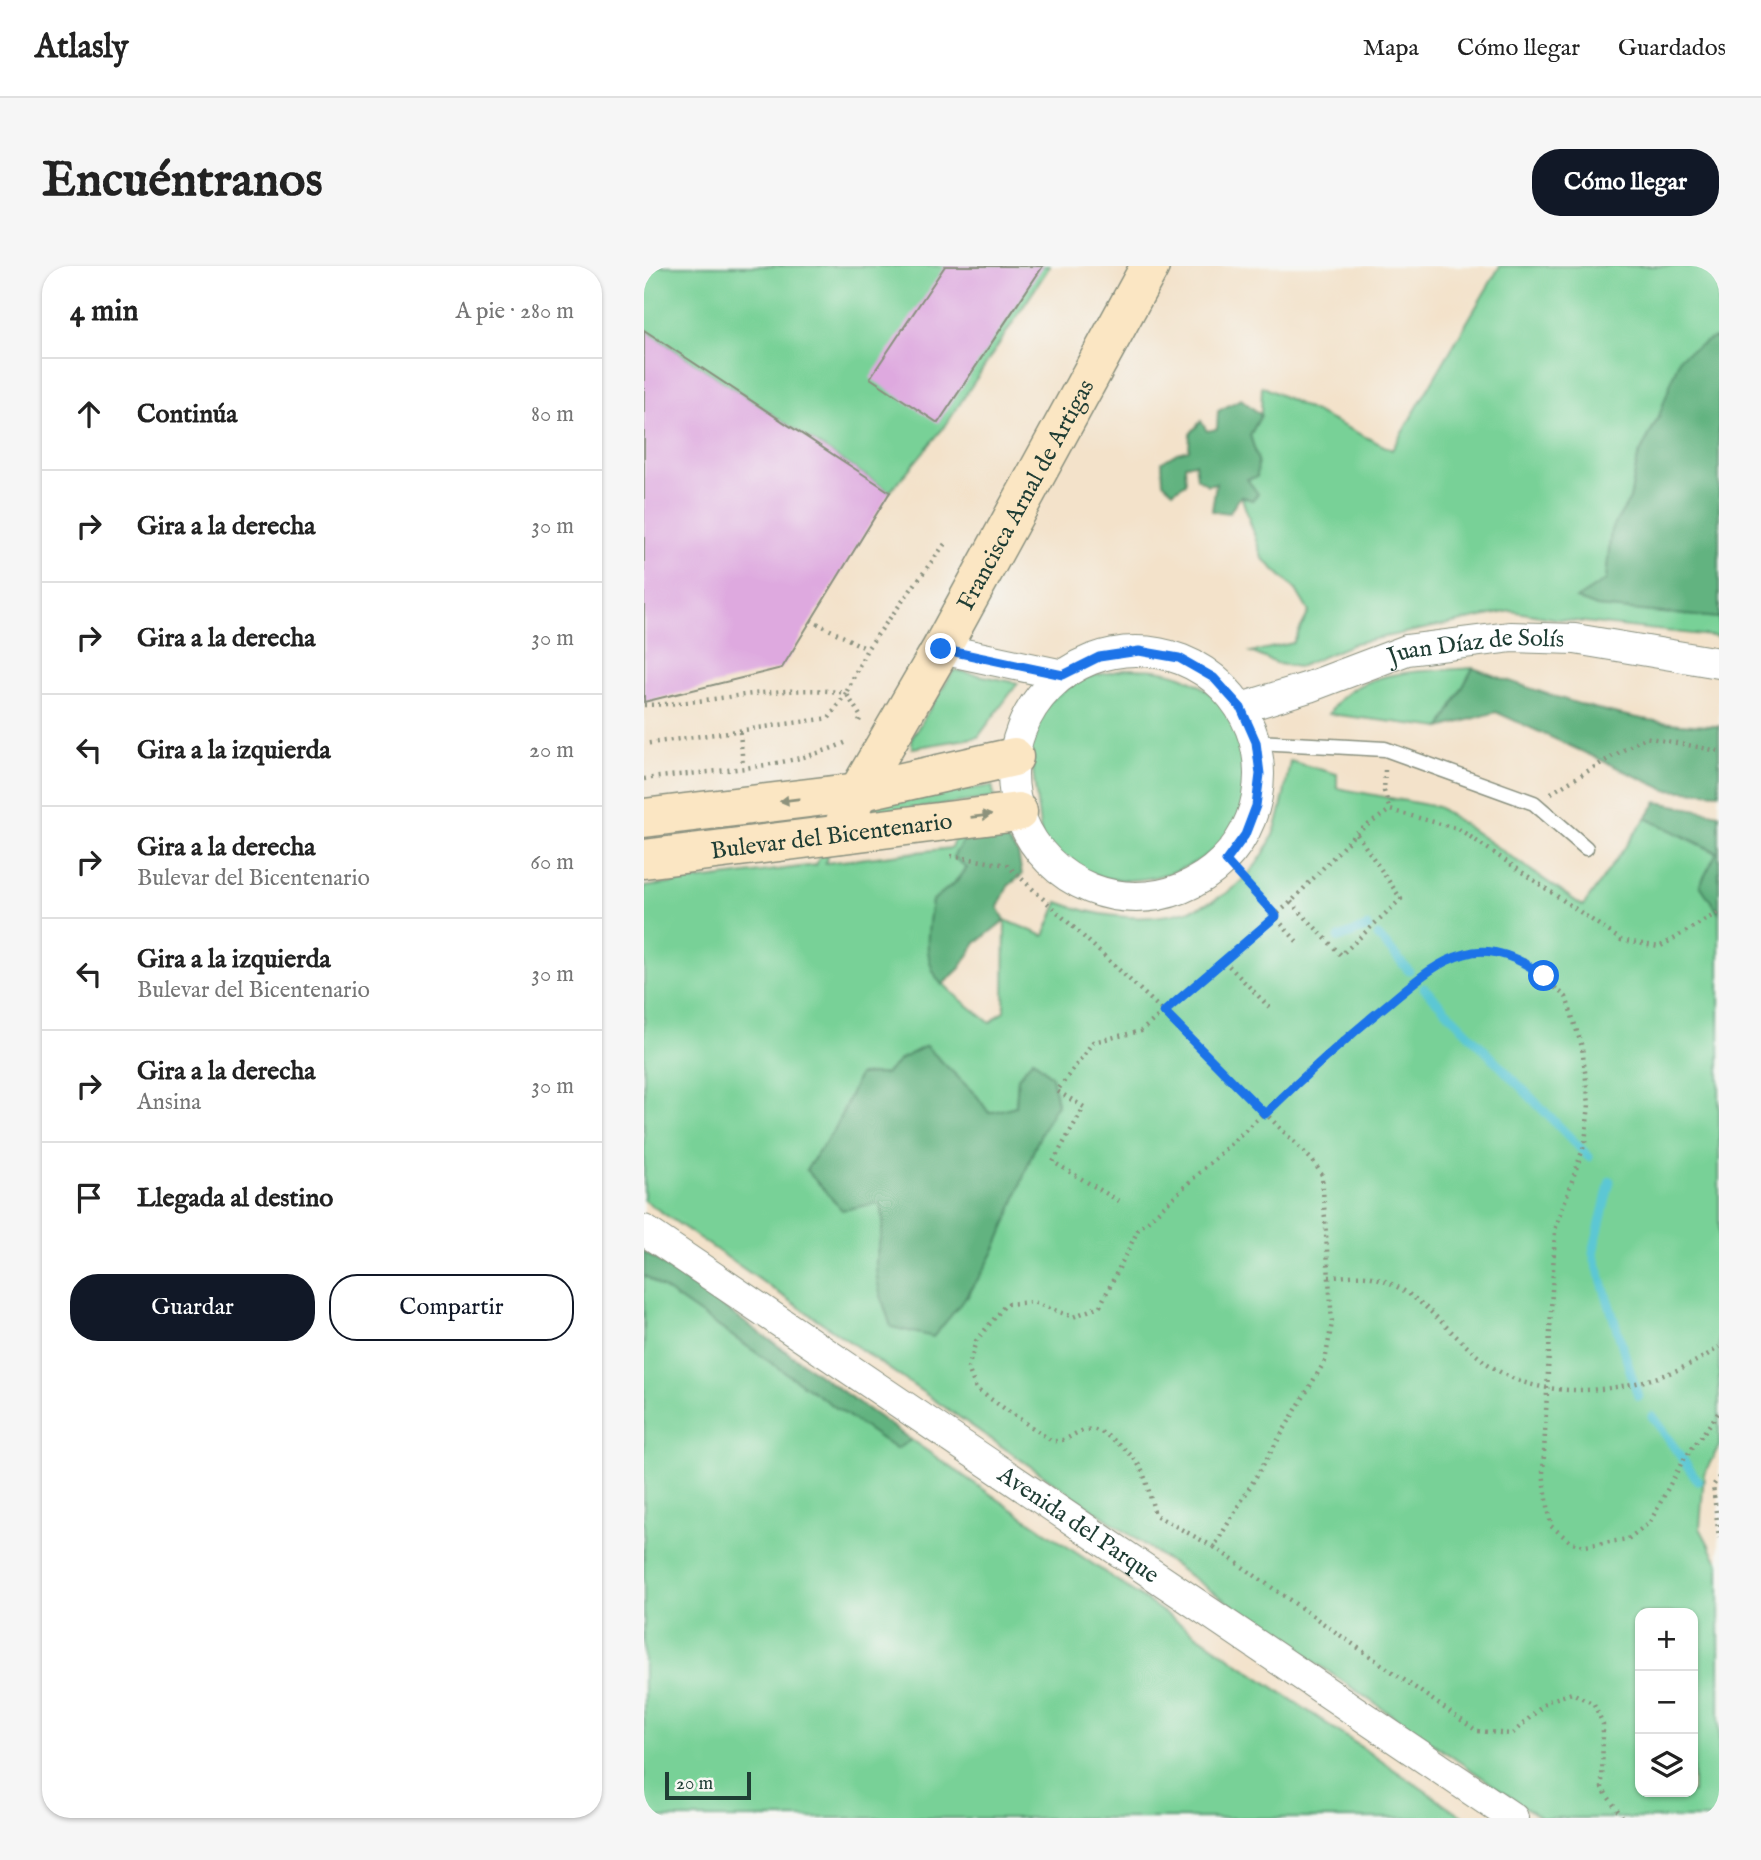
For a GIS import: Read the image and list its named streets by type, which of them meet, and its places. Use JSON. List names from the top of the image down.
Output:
{
  "streets": {
    "street": [
      "Francisca Arnal de Artigas",
      "Juan Díaz de Solís",
      "Bulevar del Bicentenario",
      "Avenida del Parque"
    ]
  },
  "crossings": [
    ["Francisca Arnal de Artigas", "Bulevar del Bicentenario"],
    ["Juan Díaz de Solís", "Bulevar del Bicentenario"]
  ],
  "scale_bar": "20 m",
  "page": {
    "header": "Atlasly",
    "nav": ["Mapa", "Cómo llegar", "Guardados"],
    "buttons": [
      "Cómo llegar",
      ["Guardar", "Compartir"]
    ],
    "title": "Encuéntranos",
    "heading": ["4 min", "A pie · 280 m"],
    "list": [
      ["Continúa", "80 m"],
      ["Gira a la derecha", "30 m"],
      ["Gira a la derecha", "30 m"],
      ["Gira a la izquierda", "20 m"],
      ["Gira a la derecha", "Bulevar del Bicentenario", "60 m"],
      ["Gira a la izquierda", "Bulevar del Bicentenario", "30 m"],
      ["Gira a la derecha", "Ansina", "30 m"],
      "Llegada al destino"
    ],
    "map_buttons": ["+", "−"],
    "scale": "20 m"
  }
}
